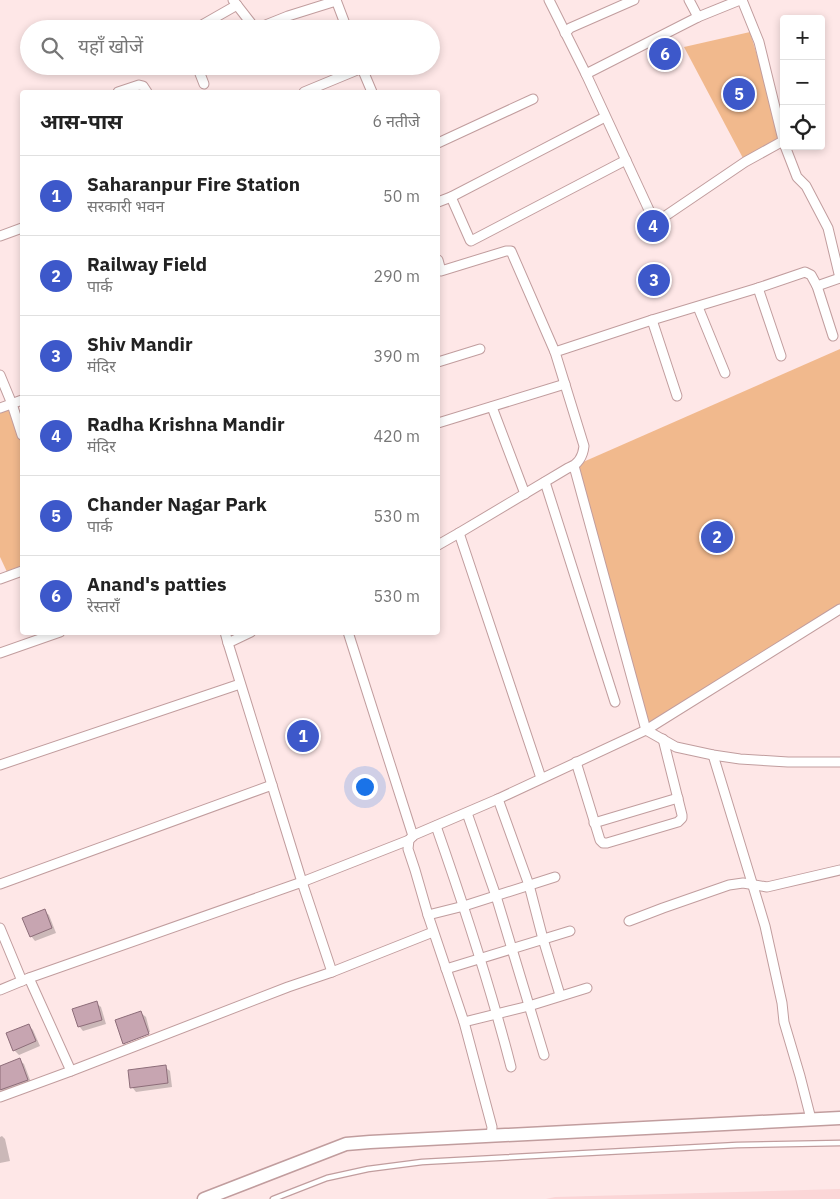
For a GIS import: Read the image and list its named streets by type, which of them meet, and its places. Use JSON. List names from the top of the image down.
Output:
{
  "page": {
    "map_buttons": ["+", "−"],
    "search": "यहाँ खोजें",
    "pins": [
      "6",
      "5",
      "4",
      "3",
      "2",
      "1"
    ],
    "heading": ["आस-पास", "6 नतीजे"],
    "list": [
      {
        "mark": "1",
        "name": "Saharanpur Fire Station",
        "note": "सरकारी भवन",
        "value": "50 m"
      },
      {
        "mark": "2",
        "name": "Railway Field",
        "note": "पार्क",
        "value": "290 m"
      },
      {
        "mark": "3",
        "name": "Shiv Mandir",
        "note": "मंदिर",
        "value": "390 m"
      },
      {
        "mark": "4",
        "name": "Radha Krishna Mandir",
        "note": "मंदिर",
        "value": "420 m"
      },
      {
        "mark": "5",
        "name": "Chander Nagar Park",
        "note": "पार्क",
        "value": "530 m"
      },
      {
        "mark": "6",
        "name": "Anand's patties",
        "note": "रेस्तराँ",
        "value": "530 m"
      }
    ]
  }
}
